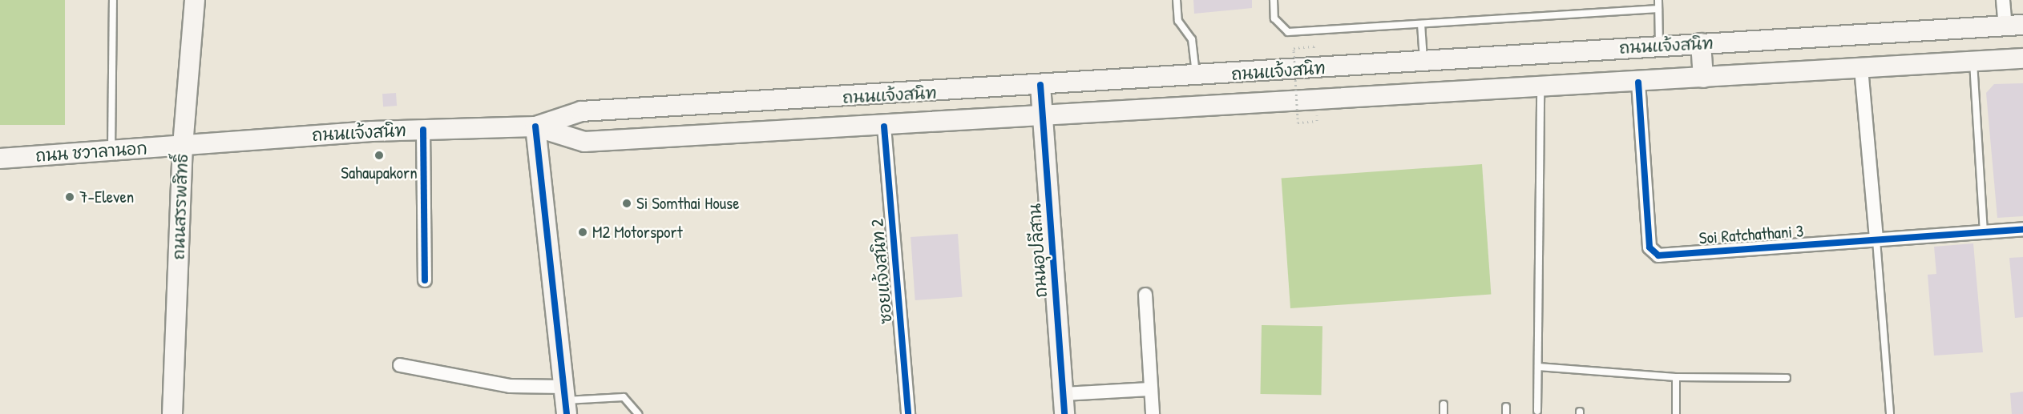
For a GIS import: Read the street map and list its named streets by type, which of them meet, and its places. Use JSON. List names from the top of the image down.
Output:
{
  "streets": {
    "main road": [
      "ถนนแจ้งสนิท",
      "ถนน ชวาลานอก",
      "ถนนสรรพสิทธิ์",
      "ถนนอุปลีสาน"
    ],
    "street": ["Soi Ratchathani 3", "ซอยแจ้งสนิท 2"]
  },
  "crossings": [
    ["ถนนแจ้งสนิท", "ถนน ชวาลานอก"],
    ["ถนนแจ้งสนิท", "ถนนสรรพสิทธิ์"],
    ["ถนนแจ้งสนิท", "Soi Ratchathani 3"],
    ["ถนนแจ้งสนิท", "ถนนอุปลีสาน"],
    ["ถนนแจ้งสนิท", "ซอยแจ้งสนิท 2"],
    ["ถนน ชวาลานอก", "ถนนสรรพสิทธิ์"]
  ],
  "places": [
    "Sahaupakorn",
    "7-Eleven",
    "Si Somthai House",
    "M2 Motorsport"
  ]
}
